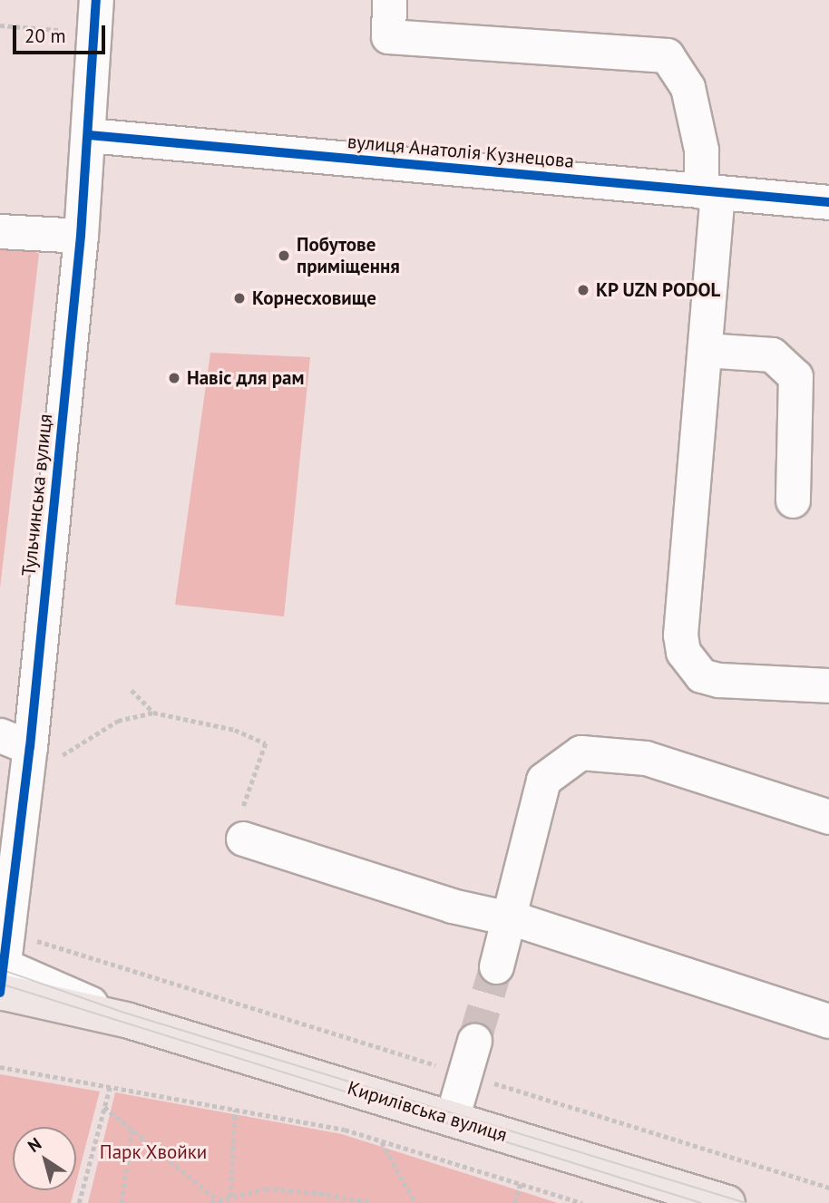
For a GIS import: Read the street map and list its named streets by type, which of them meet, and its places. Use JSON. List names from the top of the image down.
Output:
{
  "streets": {
    "main road": ["Кирилівська вулиця"],
    "street": ["вулиця Анатолія Кузнецова", "Тульчинська вулиця"]
  },
  "crossings": [
    ["вулиця Анатолія Кузнецова", "Тульчинська вулиця"],
    ["Тульчинська вулиця", "Кирилівська вулиця"]
  ],
  "parks": ["Парк Хвойки"],
  "places": [
    "Побутове приміщення",
    "KP UZN PODOL",
    "Корнесховище",
    "Навіс для рам"
  ],
  "scale_bar": "20 m",
  "north": "top left"
}
